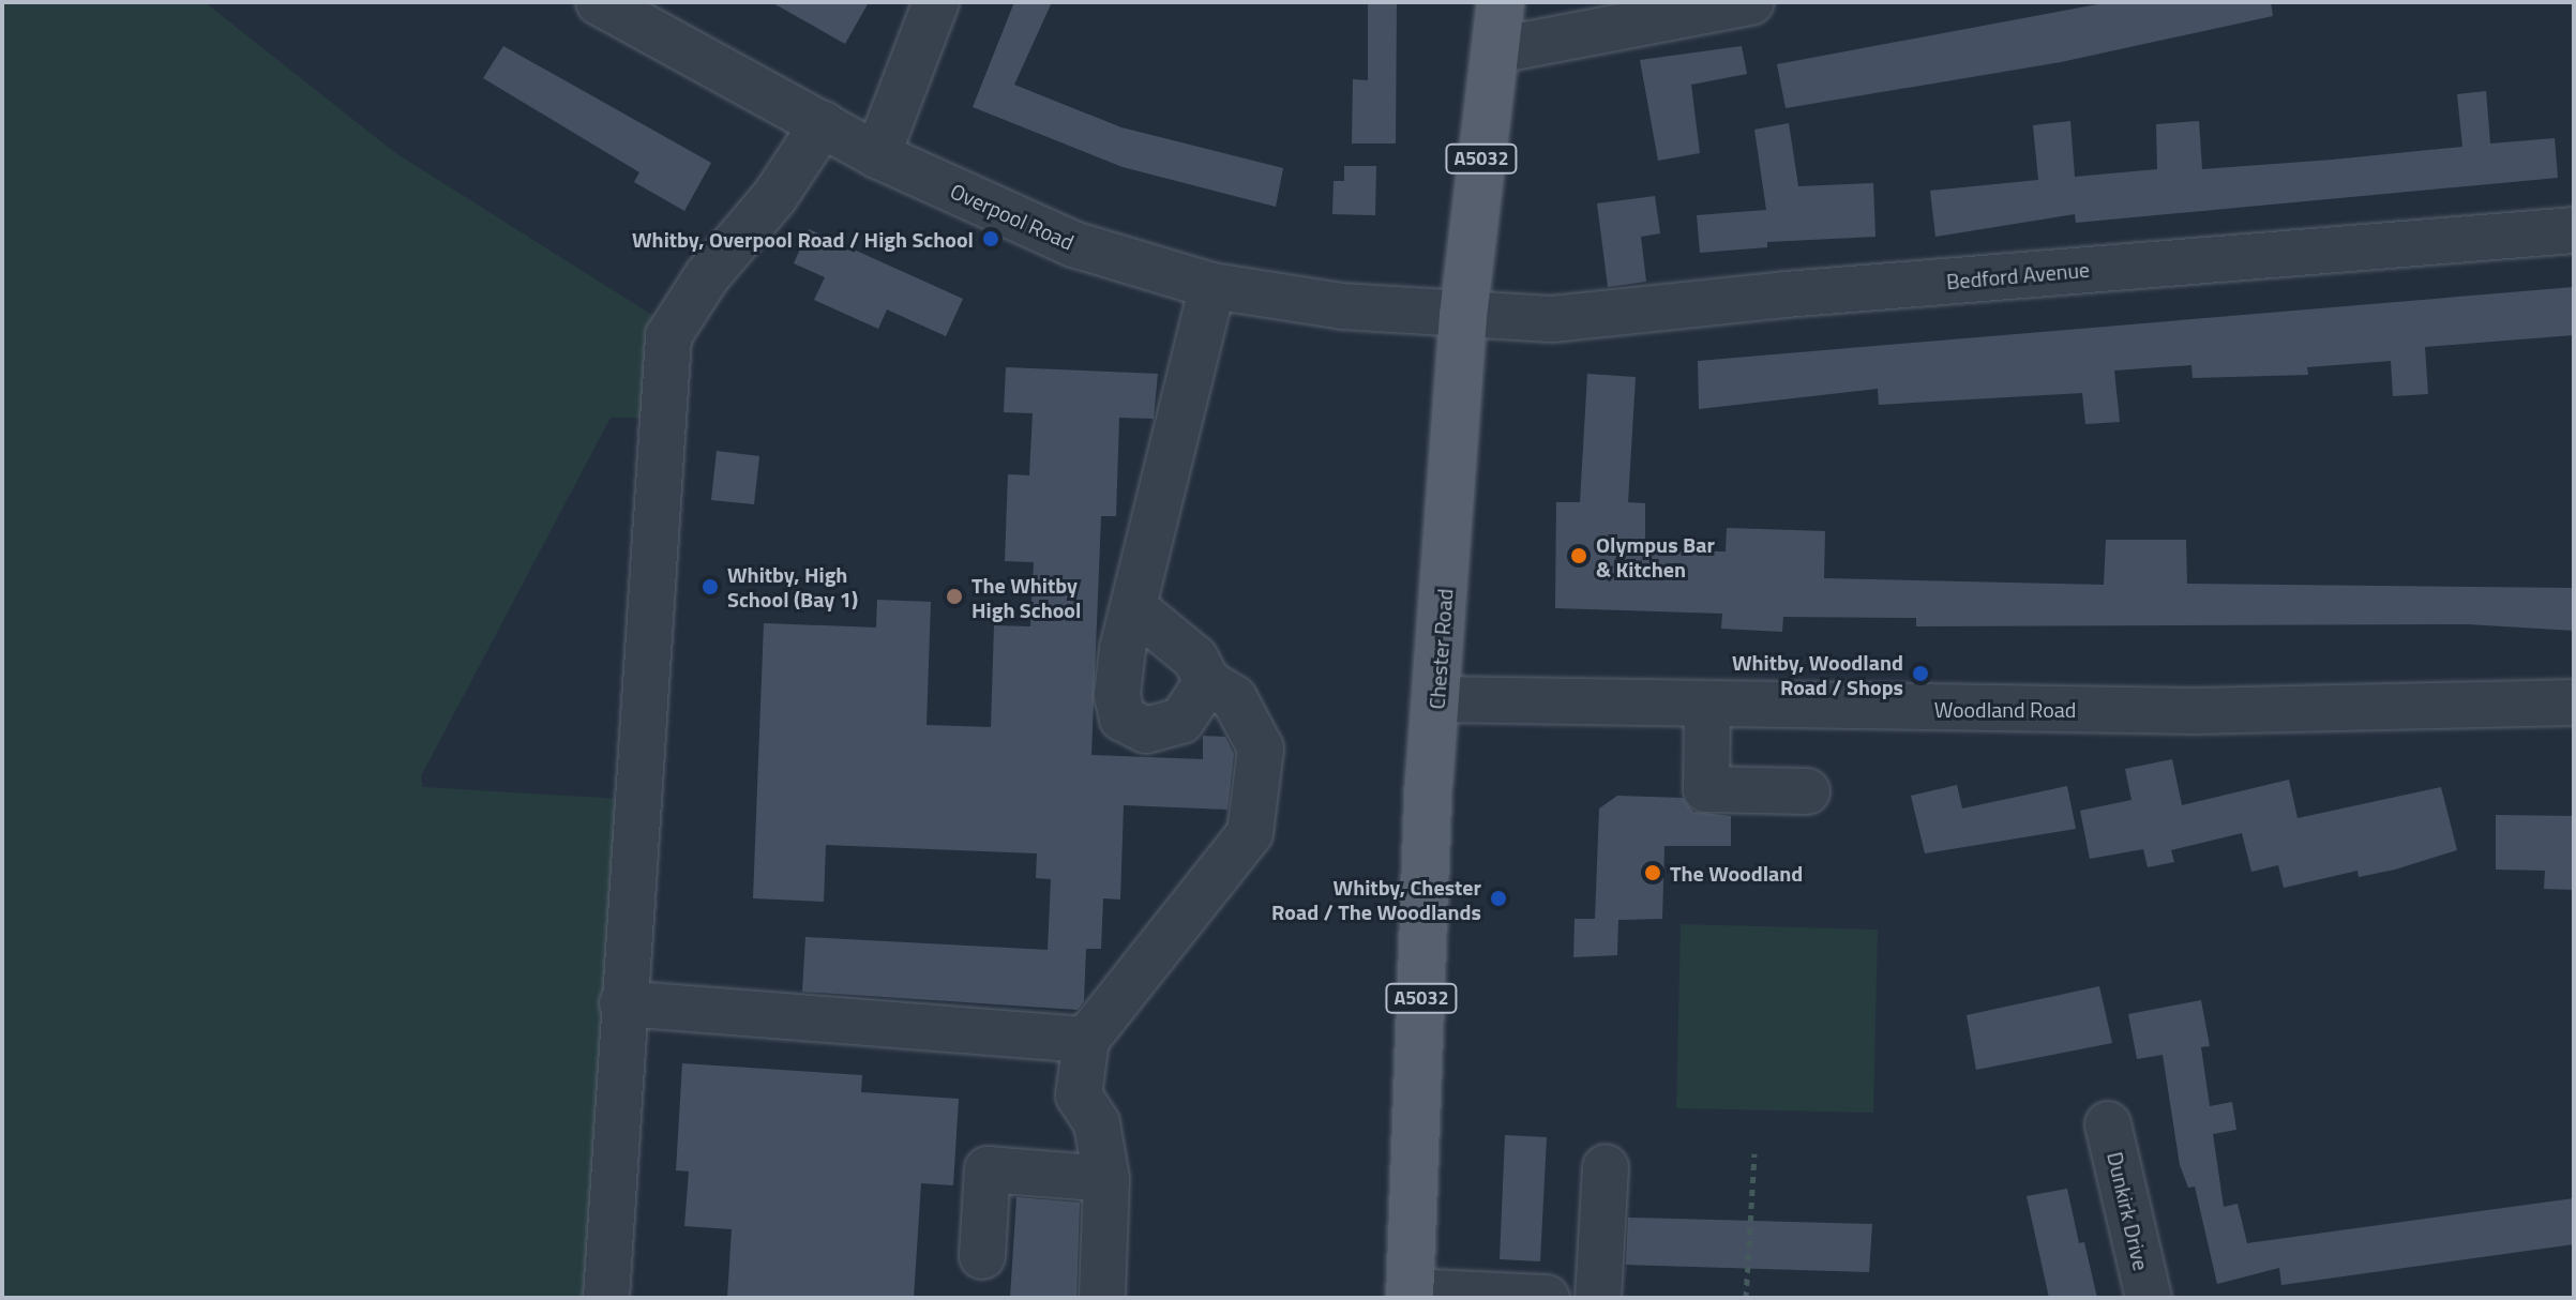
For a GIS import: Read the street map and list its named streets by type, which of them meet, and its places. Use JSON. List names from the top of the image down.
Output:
{
  "streets": {
    "main road": ["A5032", "Chester Road"],
    "street": [
      "Overpool Road",
      "Bedford Avenue",
      "Woodland Road",
      "Dunkirk Drive"
    ]
  },
  "crossings": [
    ["Overpool Road", "Bedford Avenue"],
    ["Overpool Road", "Chester Road"],
    ["Bedford Avenue", "Chester Road"],
    ["Chester Road", "Woodland Road"]
  ],
  "places": [
    "Whitby, Overpool Road / High School",
    "Olympus Bar & Kitchen",
    "Whitby, High School (Bay 1)",
    "The Whitby High School",
    "Whitby, Woodland Road / Shops",
    "The Woodland",
    "Whitby, Chester Road / The Woodlands"
  ]
}
